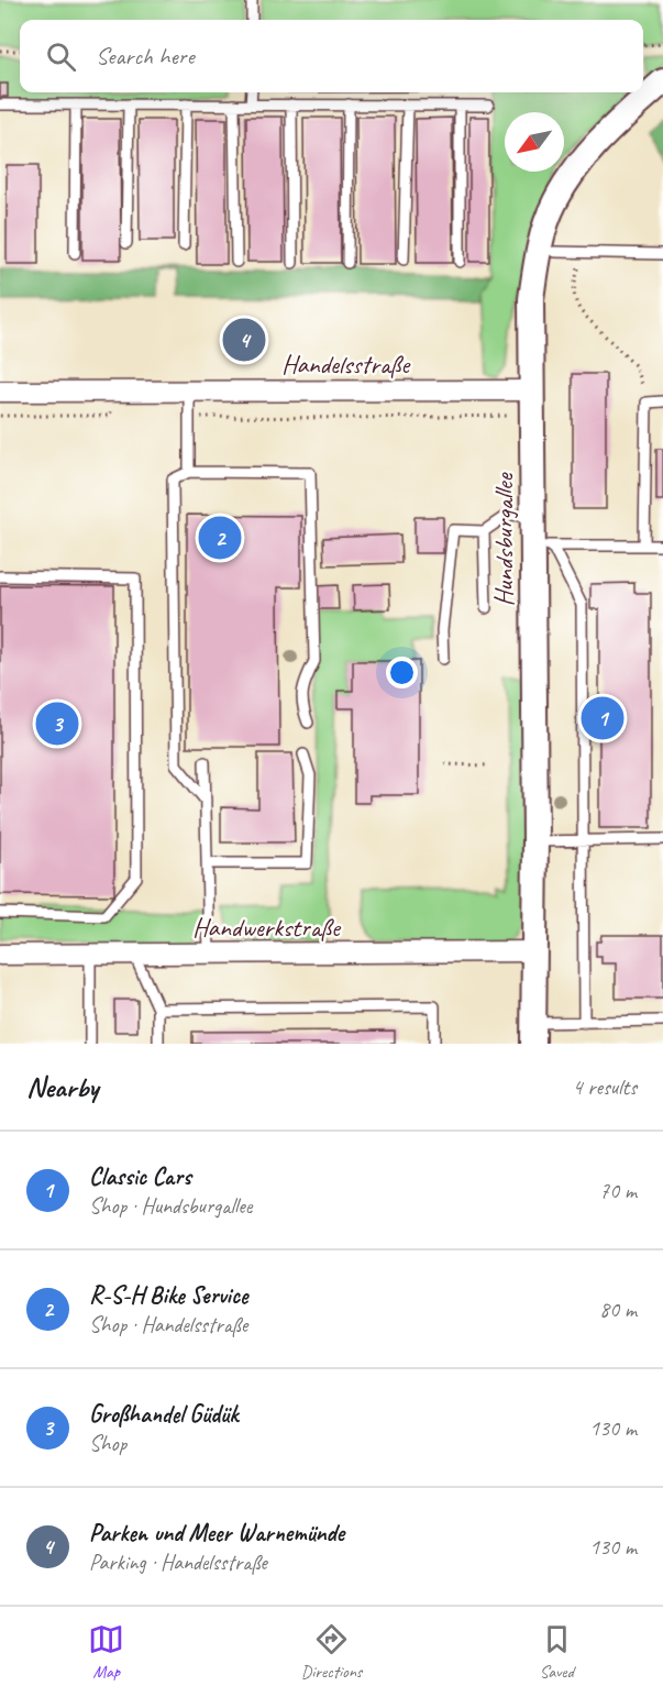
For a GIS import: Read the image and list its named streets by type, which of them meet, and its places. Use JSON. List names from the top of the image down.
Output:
{
  "streets": {
    "street": ["Handelsstraße", "Hundsburgallee", "Handwerkstraße"]
  },
  "crossings": [
    ["Handelsstraße", "Hundsburgallee"],
    ["Hundsburgallee", "Handwerkstraße"]
  ],
  "north": "bottom left",
  "page": {
    "search": "Search here",
    "pins": [
      "4",
      "2",
      "1",
      "3"
    ],
    "heading": ["Nearby", "4 results"],
    "list": [
      {
        "mark": "1",
        "name": "Classic Cars",
        "note": "Shop · Hundsburgallee",
        "value": "70 m"
      },
      {
        "mark": "2",
        "name": "R-S-H Bike Service",
        "note": "Shop · Handelsstraße",
        "value": "80 m"
      },
      {
        "mark": "3",
        "name": "Großhandel Güdük",
        "note": "Shop",
        "value": "130 m"
      },
      {
        "mark": "4",
        "name": "Parken und Meer Warnemünde",
        "note": "Parking · Handelsstraße",
        "value": "130 m"
      }
    ],
    "nav": ["Map", "Directions", "Saved"]
  }
}
